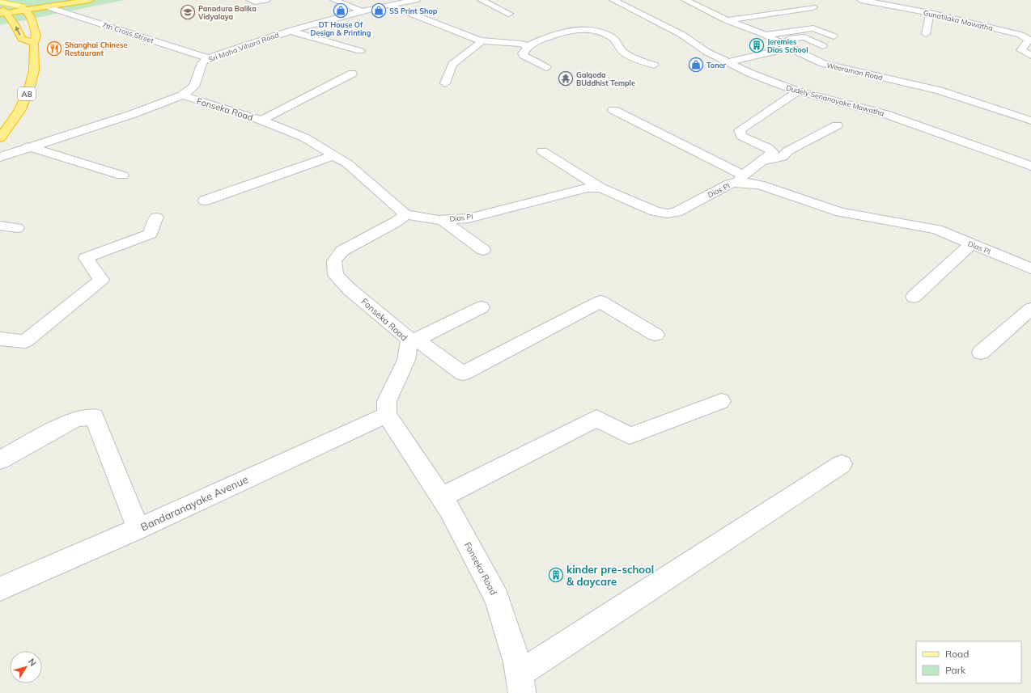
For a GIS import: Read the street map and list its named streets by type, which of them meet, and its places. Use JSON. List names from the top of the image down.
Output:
{
  "streets": {
    "highway": ["A8"],
    "street": [
      "Gunatilaka Mawatha",
      "7th Cross Street",
      "Sri Maha Vihara Road",
      "Weeraman Road",
      "Dudely Senanayake Mawatha",
      "Fonseka Road",
      "Dias Pl",
      "Bandaranayake Avenue"
    ]
  },
  "crossings": [
    ["7th Cross Street", "Sri Maha Vihara Road"],
    ["Sri Maha Vihara Road", "Fonseka Road"],
    ["Fonseka Road", "Dias Pl"],
    ["Fonseka Road", "Bandaranayake Avenue"]
  ],
  "places": {
    "shop": ["DT House Of Design & Printing", "SS Print Shop", "Toner"],
    "school or university": ["Panadura Balika Vidyalaya"],
    "building": ["Jeremies Dias School", "kinder pre-school & daycare"],
    "restaurant": ["Shanghai Chinese Restaurant"],
    "temple": ["Galgoda BUddhist Temple"]
  },
  "legend": ["Road", "Park"],
  "north": "top right"
}
